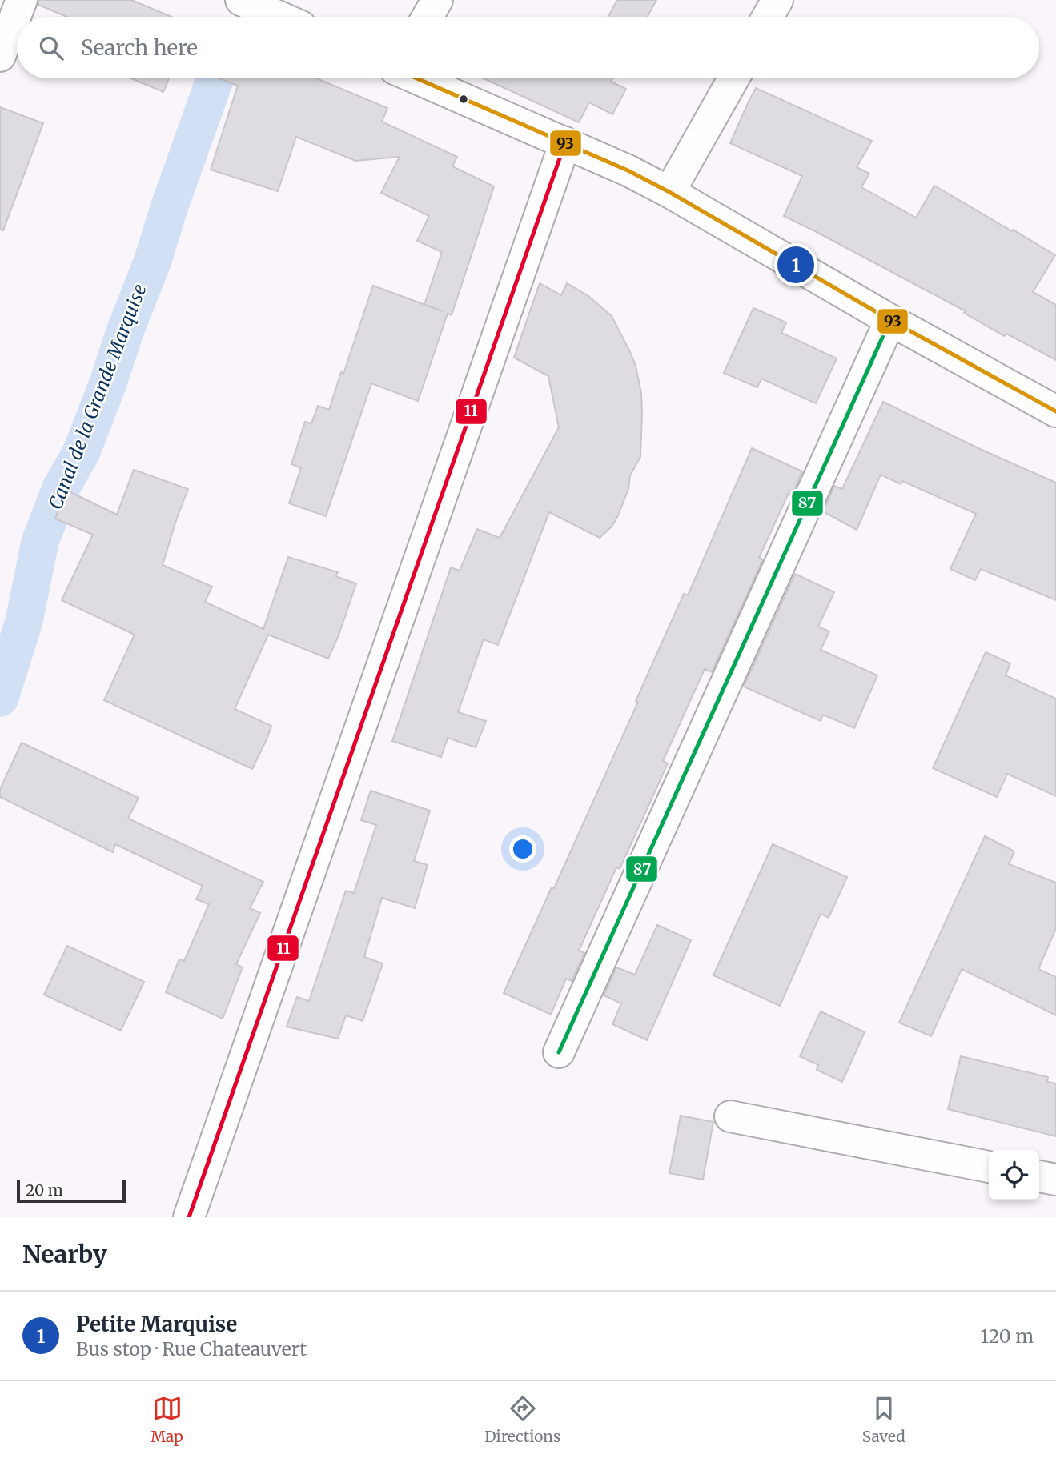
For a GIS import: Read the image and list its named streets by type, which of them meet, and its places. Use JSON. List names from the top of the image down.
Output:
{
  "water": ["Canal de la Grande Marquise"],
  "lines": ["transit line 93", "transit line 11", "transit line 87"],
  "scale_bar": "20 m",
  "page": {
    "search": "Search here",
    "pins": "1",
    "scale": "20 m",
    "heading": "Nearby",
    "list": [
      {
        "mark": "1",
        "name": "Petite Marquise",
        "note": "Bus stop · Rue Chateauvert",
        "value": "120 m"
      }
    ],
    "nav": ["Map", "Directions", "Saved"]
  }
}
